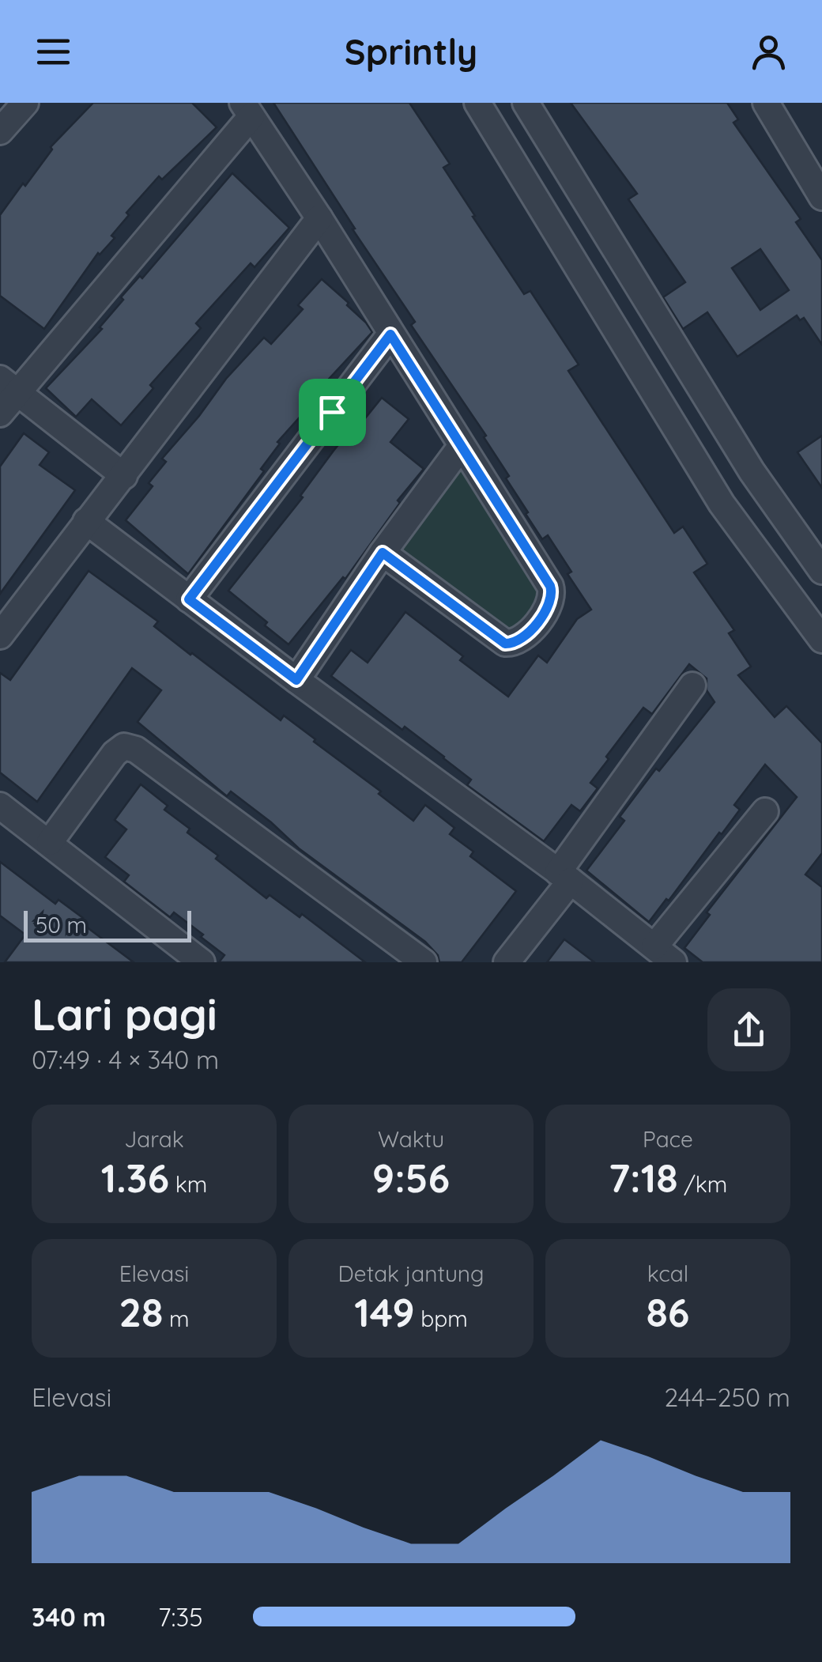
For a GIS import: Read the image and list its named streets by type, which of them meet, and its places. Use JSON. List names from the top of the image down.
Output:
{
  "scale_bar": "50 m",
  "page": {
    "header": "Sprintly",
    "scale": "50 m",
    "heading": ["Lari pagi", "07:49 · 4 × 340 m"],
    "stats": [
      ["Jarak", "1.36 km"],
      ["Waktu", "9:56"],
      ["Pace", "7:18 /km"],
      ["Elevasi", "28 m"],
      ["Detak jantung", "149 bpm"],
      ["kcal", "86"]
    ],
    "chart": ["Elevasi", "244–250 m"],
    "list": [
      {
        "name": "340 m",
        "note": "7:35"
      }
    ]
  }
}
